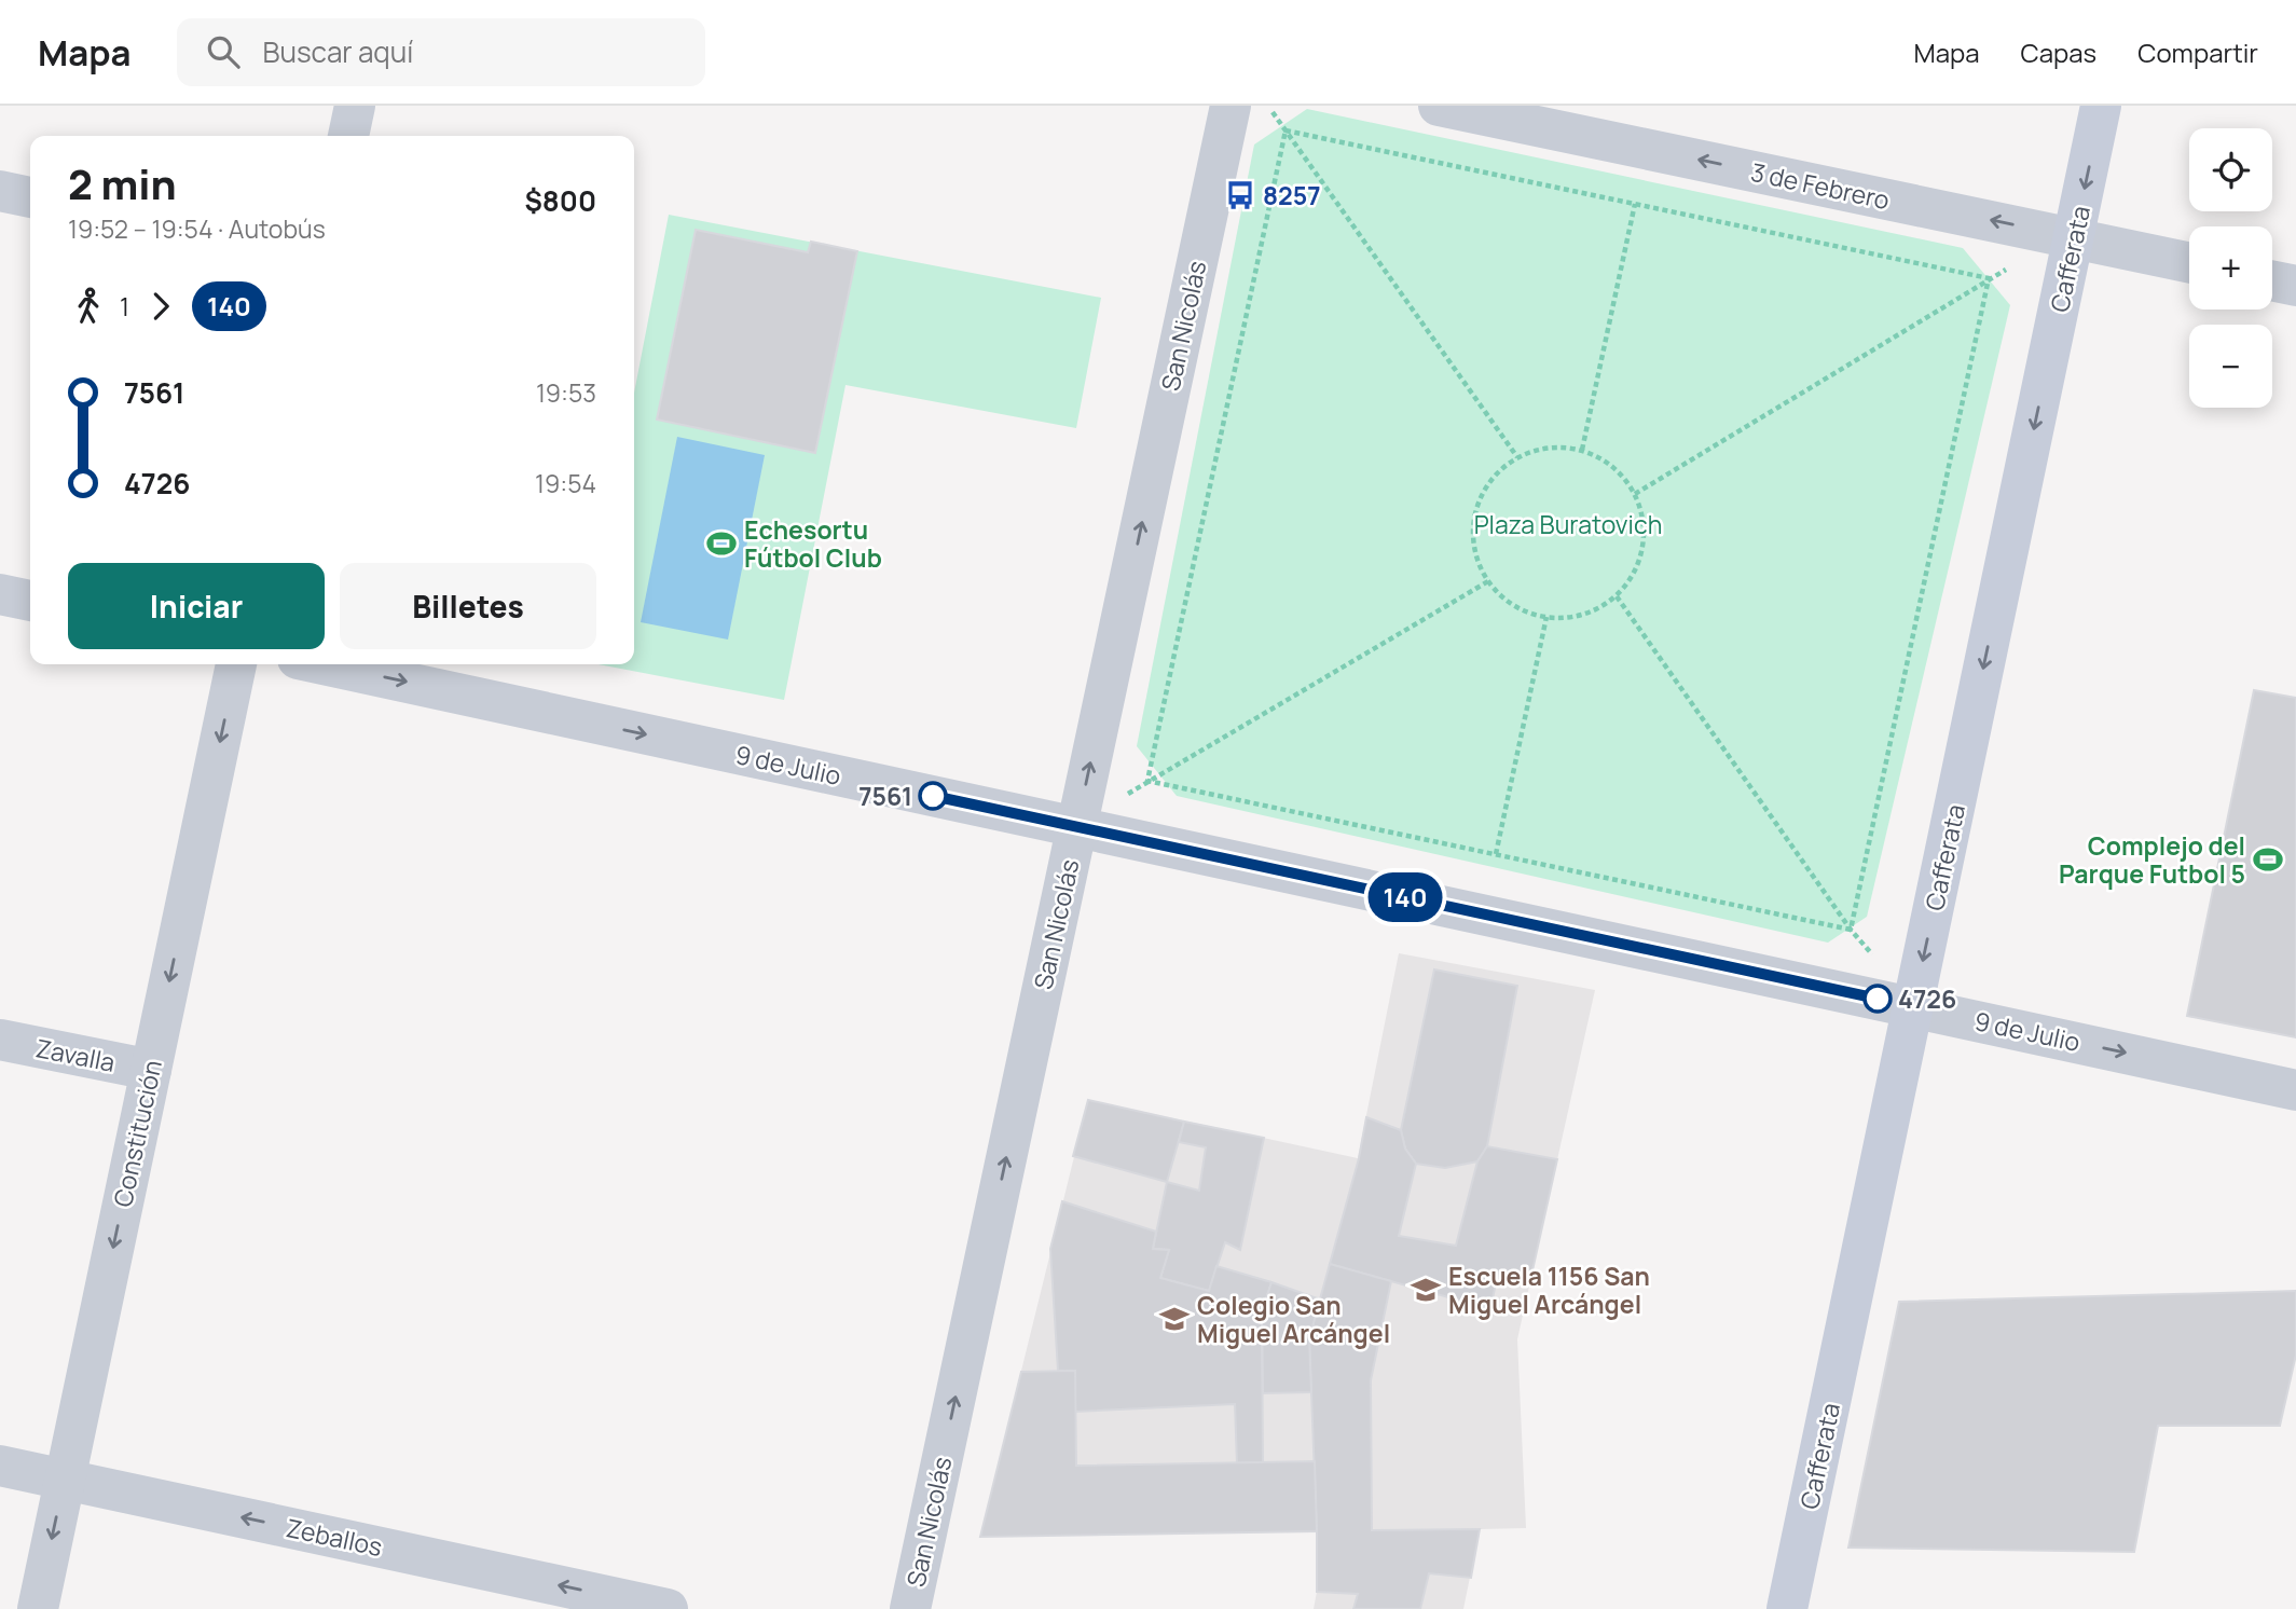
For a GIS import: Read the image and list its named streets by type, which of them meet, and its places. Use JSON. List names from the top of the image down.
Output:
{
  "streets": {
    "main road": ["Cafferata"],
    "street": [
      "3 de Febrero",
      "San Nicolás",
      "9 de Julio",
      "Zavalla",
      "Constitución",
      "Zeballos"
    ]
  },
  "crossings": [
    ["3 de Febrero", "Cafferata"],
    ["Cafferata", "9 de Julio"],
    ["San Nicolás", "9 de Julio"],
    ["Zavalla", "Constitución"],
    ["Constitución", "Zeballos"]
  ],
  "one_way": [
    "3 de Febrero",
    "Cafferata",
    "San Nicolás",
    "9 de Julio",
    "Constitución",
    "Zeballos"
  ],
  "parks": ["Plaza Buratovich"],
  "places": {
    "bus stop": ["8257"],
    "sports": ["Echesortu Fútbol Club", "Complejo del Parque Futbol 5"],
    "other": ["7561", "4726"],
    "school or university": ["Escuela 1156 San Miguel Arcángel", "Colegio San Miguel Arcángel"]
  },
  "lines": ["bus line 140"],
  "page": {
    "header": "Mapa",
    "search": "Buscar aquí",
    "nav": ["Mapa", "Capas", "Compartir"],
    "on_map": "140",
    "map_buttons": ["+", "−"],
    "heading": ["2 min", "19:52 – 19:54 · Autobús", "$800"],
    "legs": ["1", "140"],
    "list": [
      {
        "name": "7561",
        "value": "19:53"
      },
      {
        "name": "4726",
        "value": "19:54"
      }
    ],
    "buttons": ["Iniciar", "Billetes"]
  }
}
